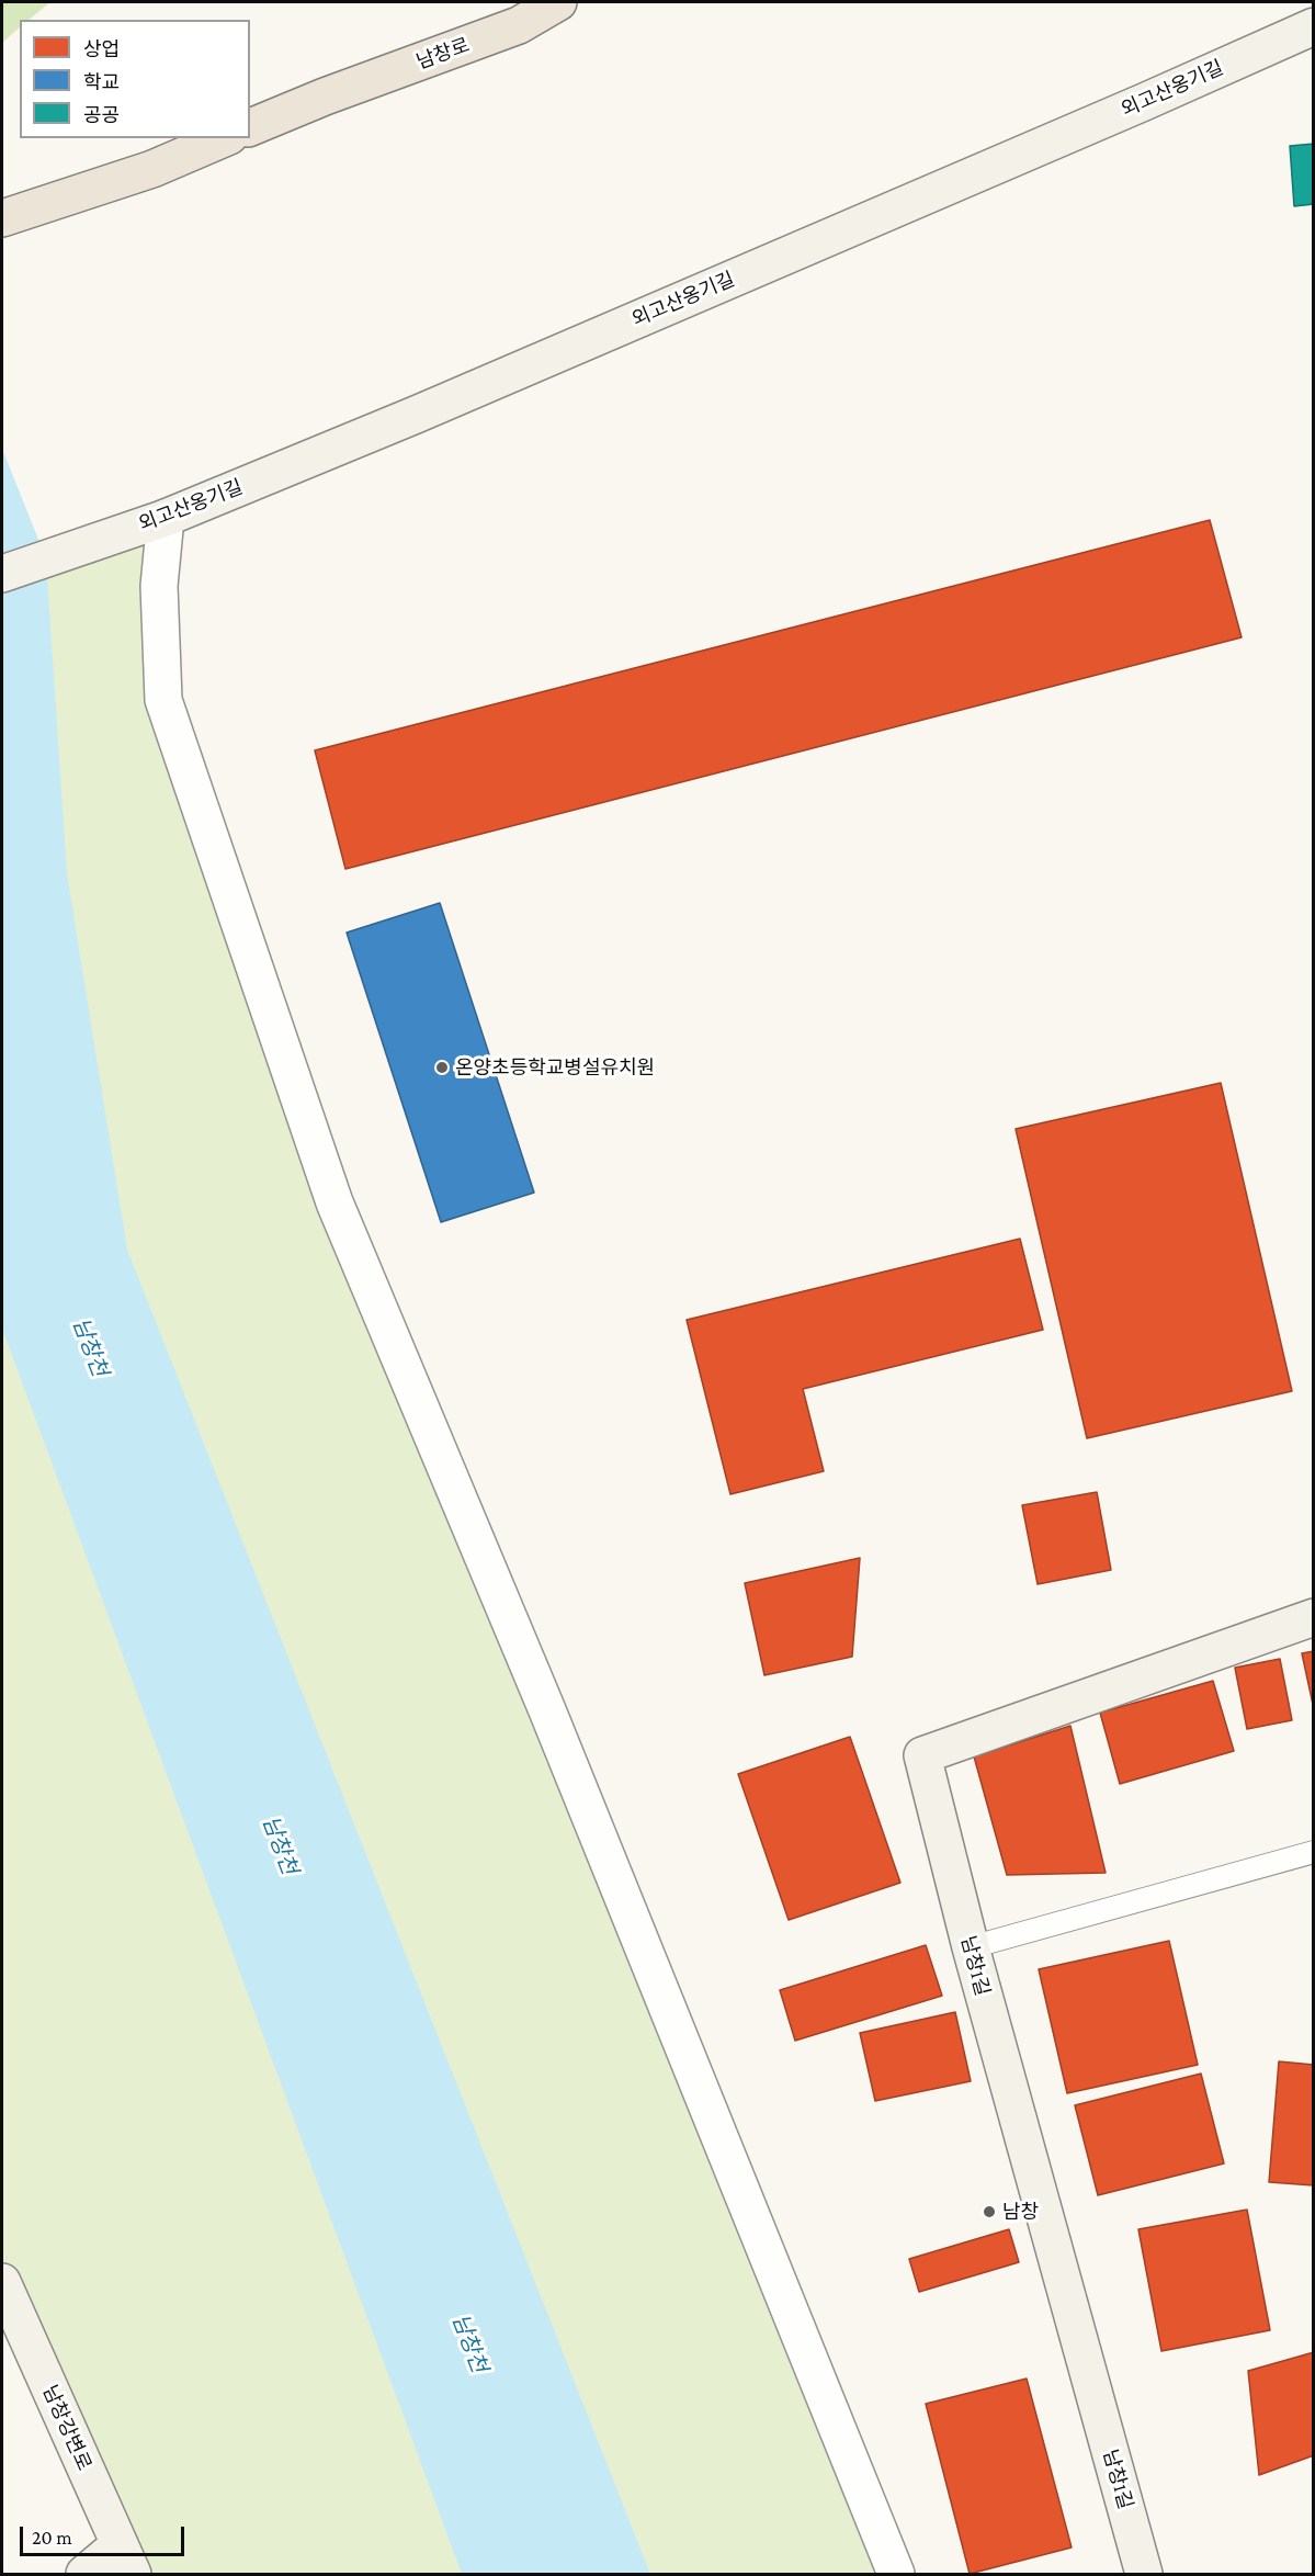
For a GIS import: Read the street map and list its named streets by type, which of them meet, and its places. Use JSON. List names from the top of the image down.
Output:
{
  "streets": {
    "main road": ["남창로"],
    "street": ["외고산옹기길", "남창1길", "남창강변로"]
  },
  "water": ["남창천"],
  "places": ["온양초등학교병설유치원", "남창"],
  "legend": ["상업", "학교", "공공"],
  "scale_bar": "20 m"
}
